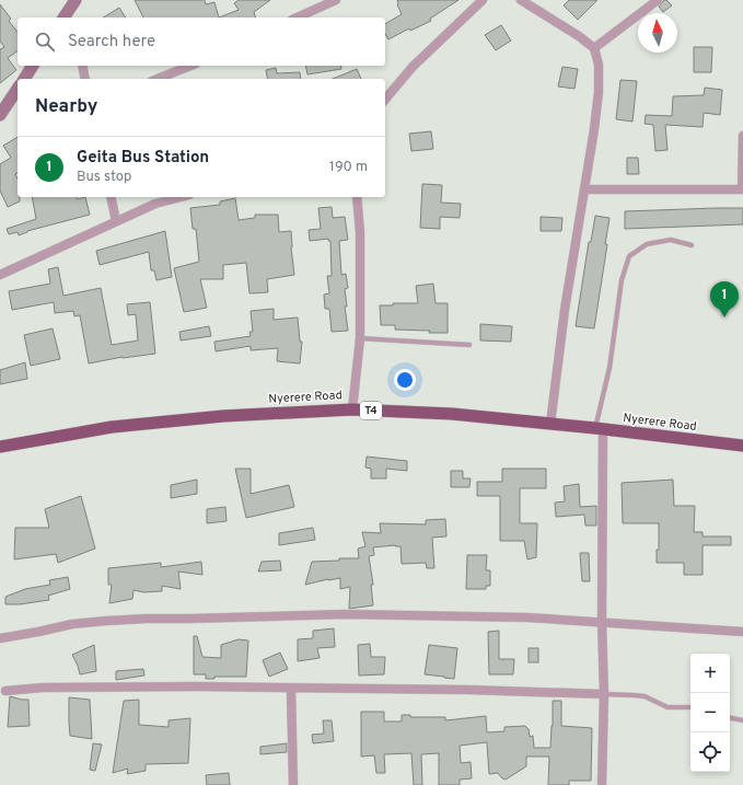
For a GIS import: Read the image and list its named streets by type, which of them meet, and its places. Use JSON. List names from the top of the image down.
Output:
{
  "streets": {
    "highway": ["Nyerere Road", "T4"]
  },
  "north": "top",
  "page": {
    "search": "Search here",
    "heading": "Nearby",
    "list": [
      {
        "mark": "1",
        "name": "Geita Bus Station",
        "note": "Bus stop",
        "value": "190 m"
      }
    ],
    "pins": "1",
    "map_buttons": ["+", "−"]
  }
}
